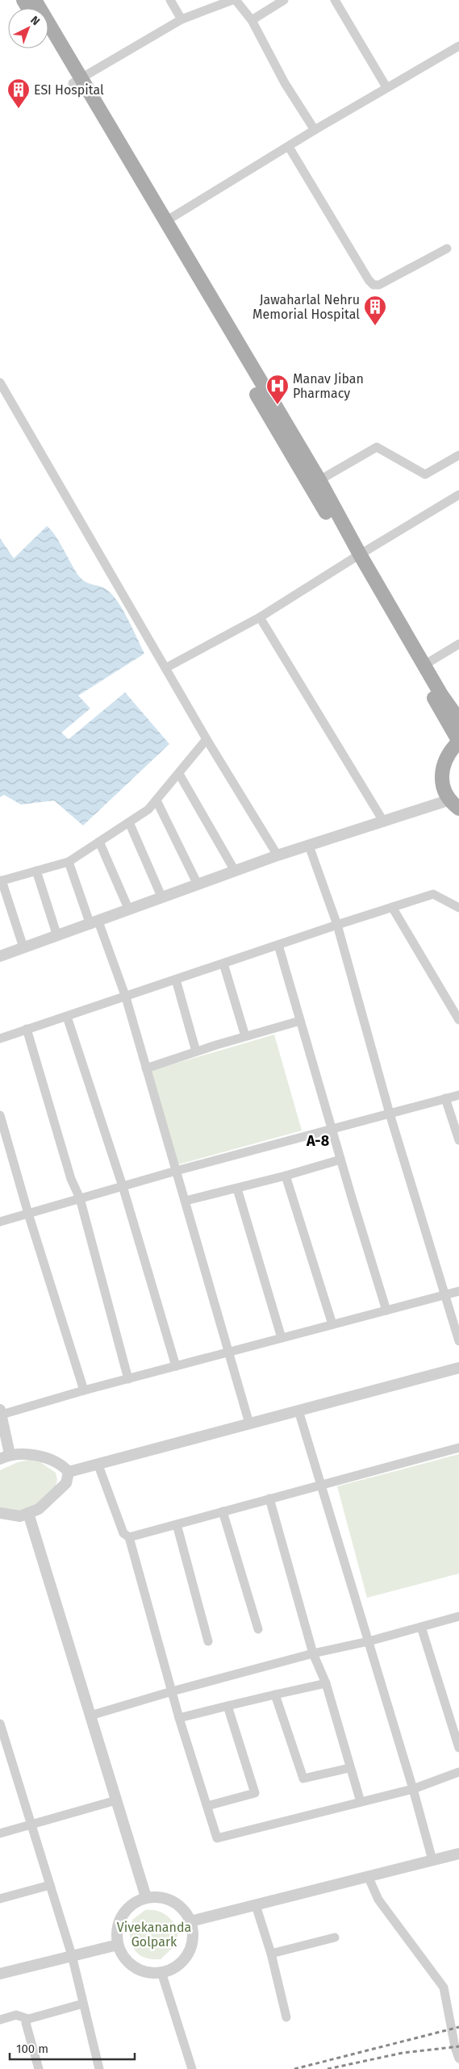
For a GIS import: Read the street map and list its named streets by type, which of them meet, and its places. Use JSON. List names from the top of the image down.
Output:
{
  "districts": ["A-8"],
  "parks": ["Vivekananda Golpark"],
  "places": {
    "building": ["ESI Hospital", "Jawaharlal Nehru Memorial Hospital"],
    "hospital": ["Manav Jiban Pharmacy"]
  },
  "scale_bar": "100 m",
  "north": "top right"
}
